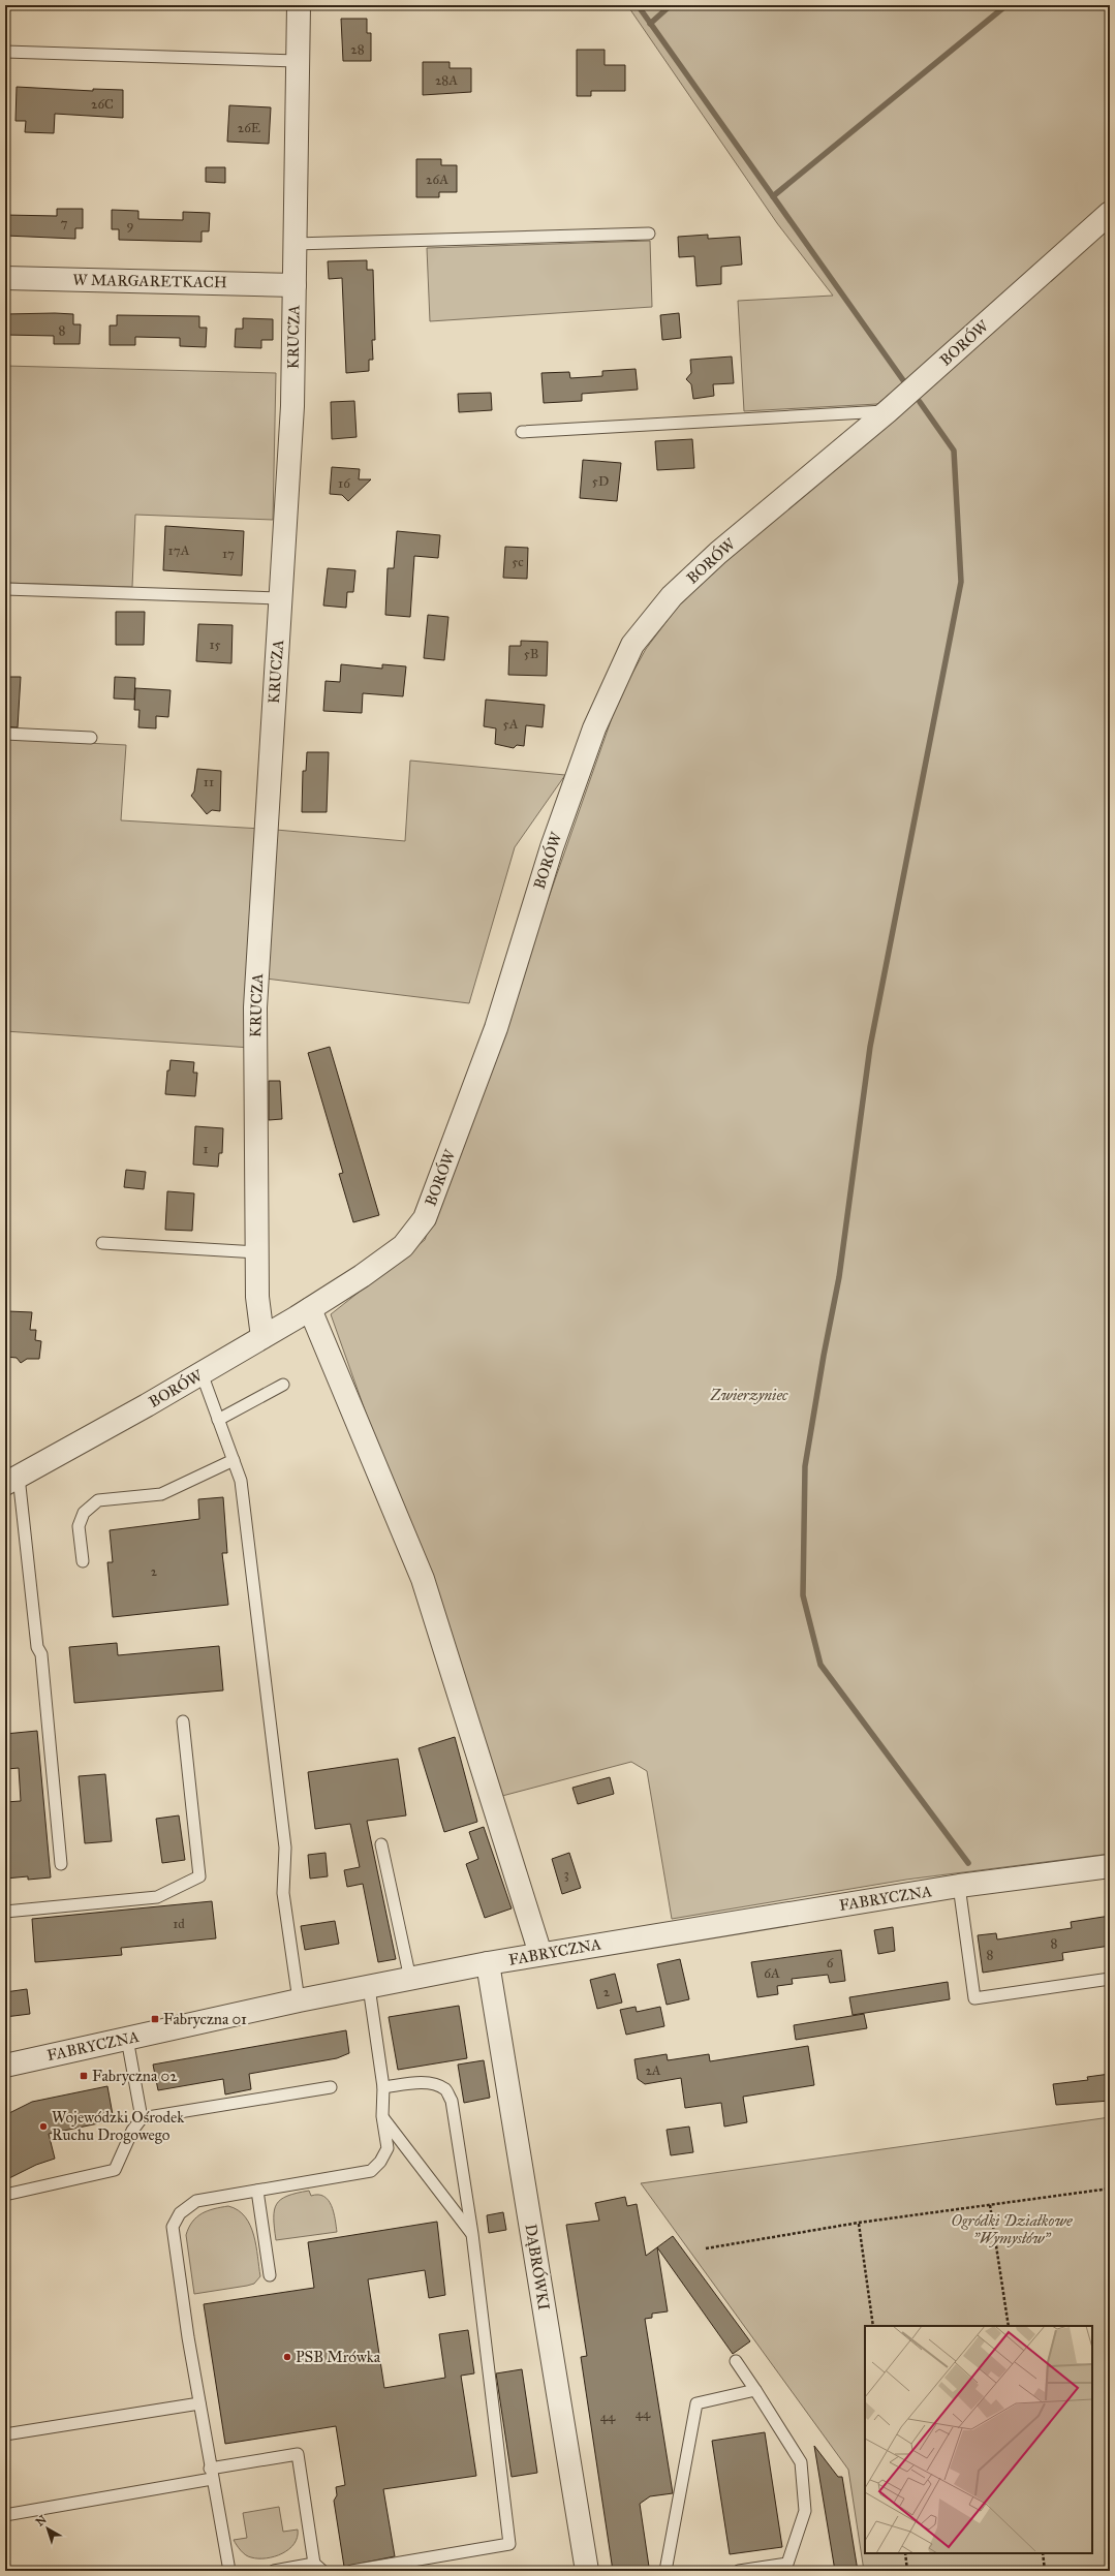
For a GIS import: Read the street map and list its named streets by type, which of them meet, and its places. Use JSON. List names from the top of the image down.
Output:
{
  "streets": {
    "street": [
      "W MARGARETKACH",
      "KRUCZA",
      "BORÓW",
      "FABRYCZNA",
      "DĄBRÓWKI"
    ]
  },
  "crossings": [
    ["W MARGARETKACH", "KRUCZA"],
    ["KRUCZA", "BORÓW"],
    ["FABRYCZNA", "DĄBRÓWKI"]
  ],
  "parks": ["Zwierzyniec", "Ogródki Działkowe \"Wymysłów\""],
  "places": {
    "transit": ["Fabryczna 01", "Fabryczna 02"],
    "other": ["Wojewódzki Ośrodek Ruchu Drogowego", "PSB Mrówka"]
  },
  "house_numbers": [
    "28",
    "28A",
    "26C",
    "26E",
    "26A",
    "7",
    "9",
    "8",
    "5D",
    "16",
    "17A",
    "17",
    "5c",
    "15",
    "5B",
    "5A",
    "11",
    "1",
    "2",
    "3",
    "1d",
    "8",
    "8",
    "6",
    "6A",
    "2",
    "2A",
    "44",
    "44"
  ],
  "north": "top left"
}
